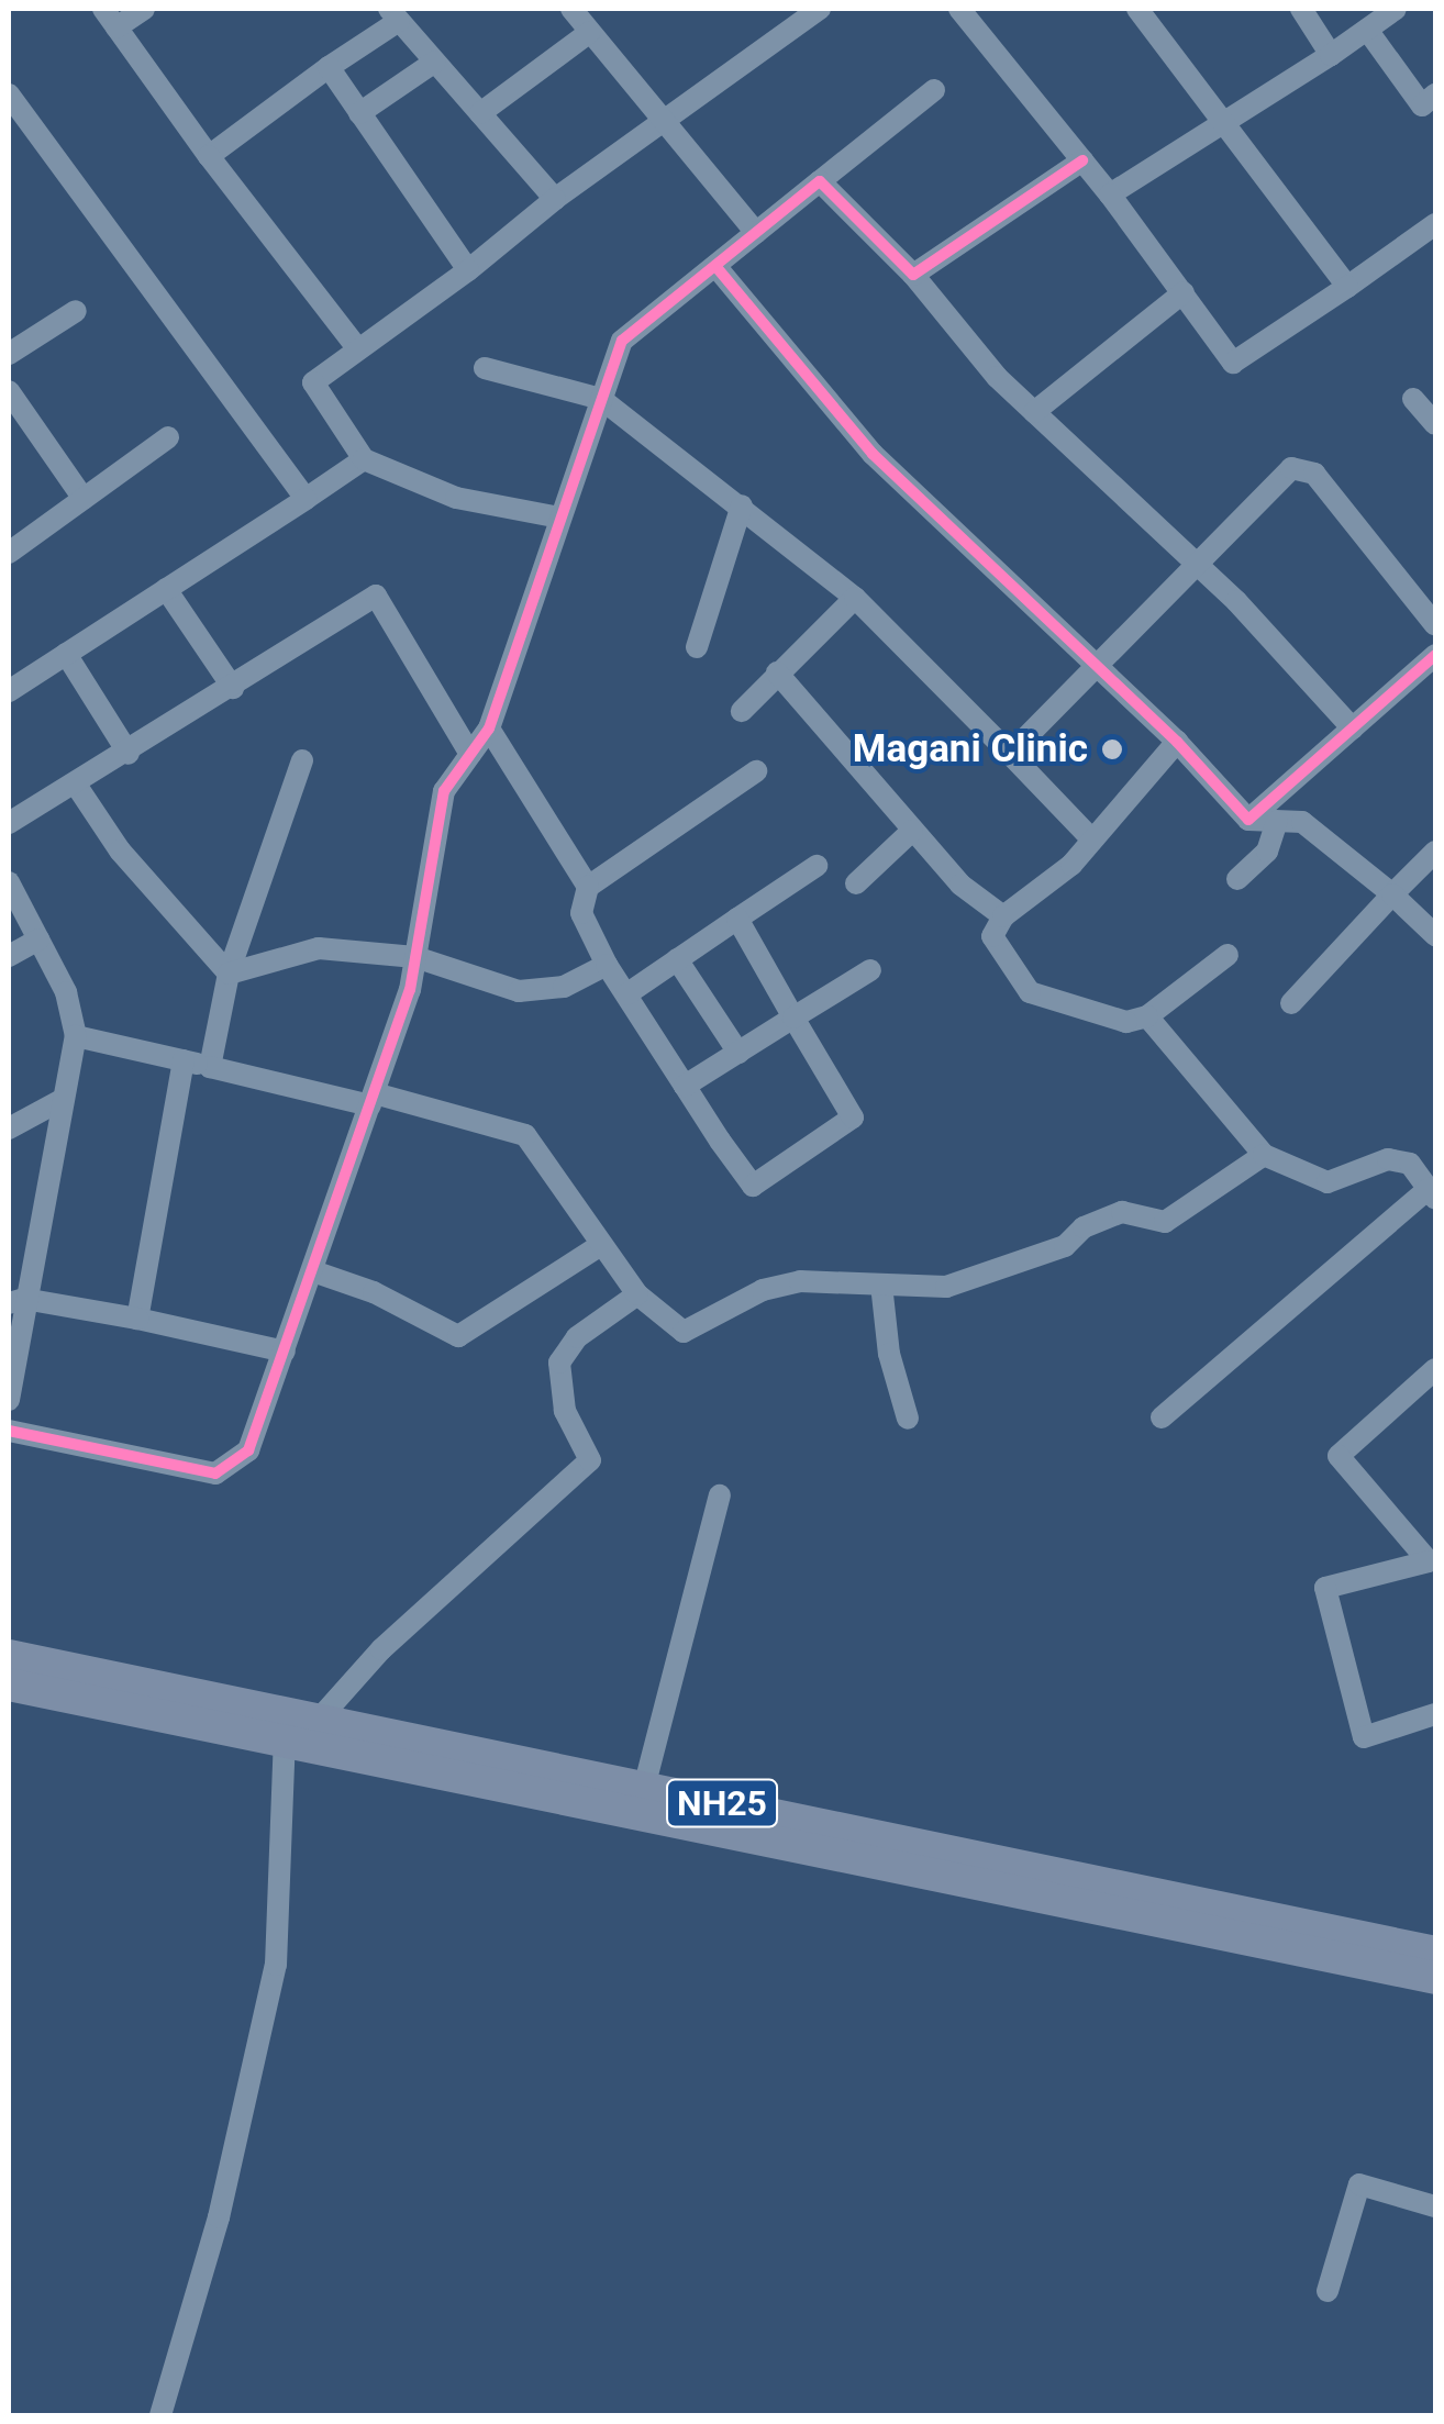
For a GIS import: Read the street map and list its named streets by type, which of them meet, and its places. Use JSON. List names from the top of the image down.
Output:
{
  "streets": {
    "main road": ["NH25"]
  },
  "places": ["Magani Clinic"]
}
